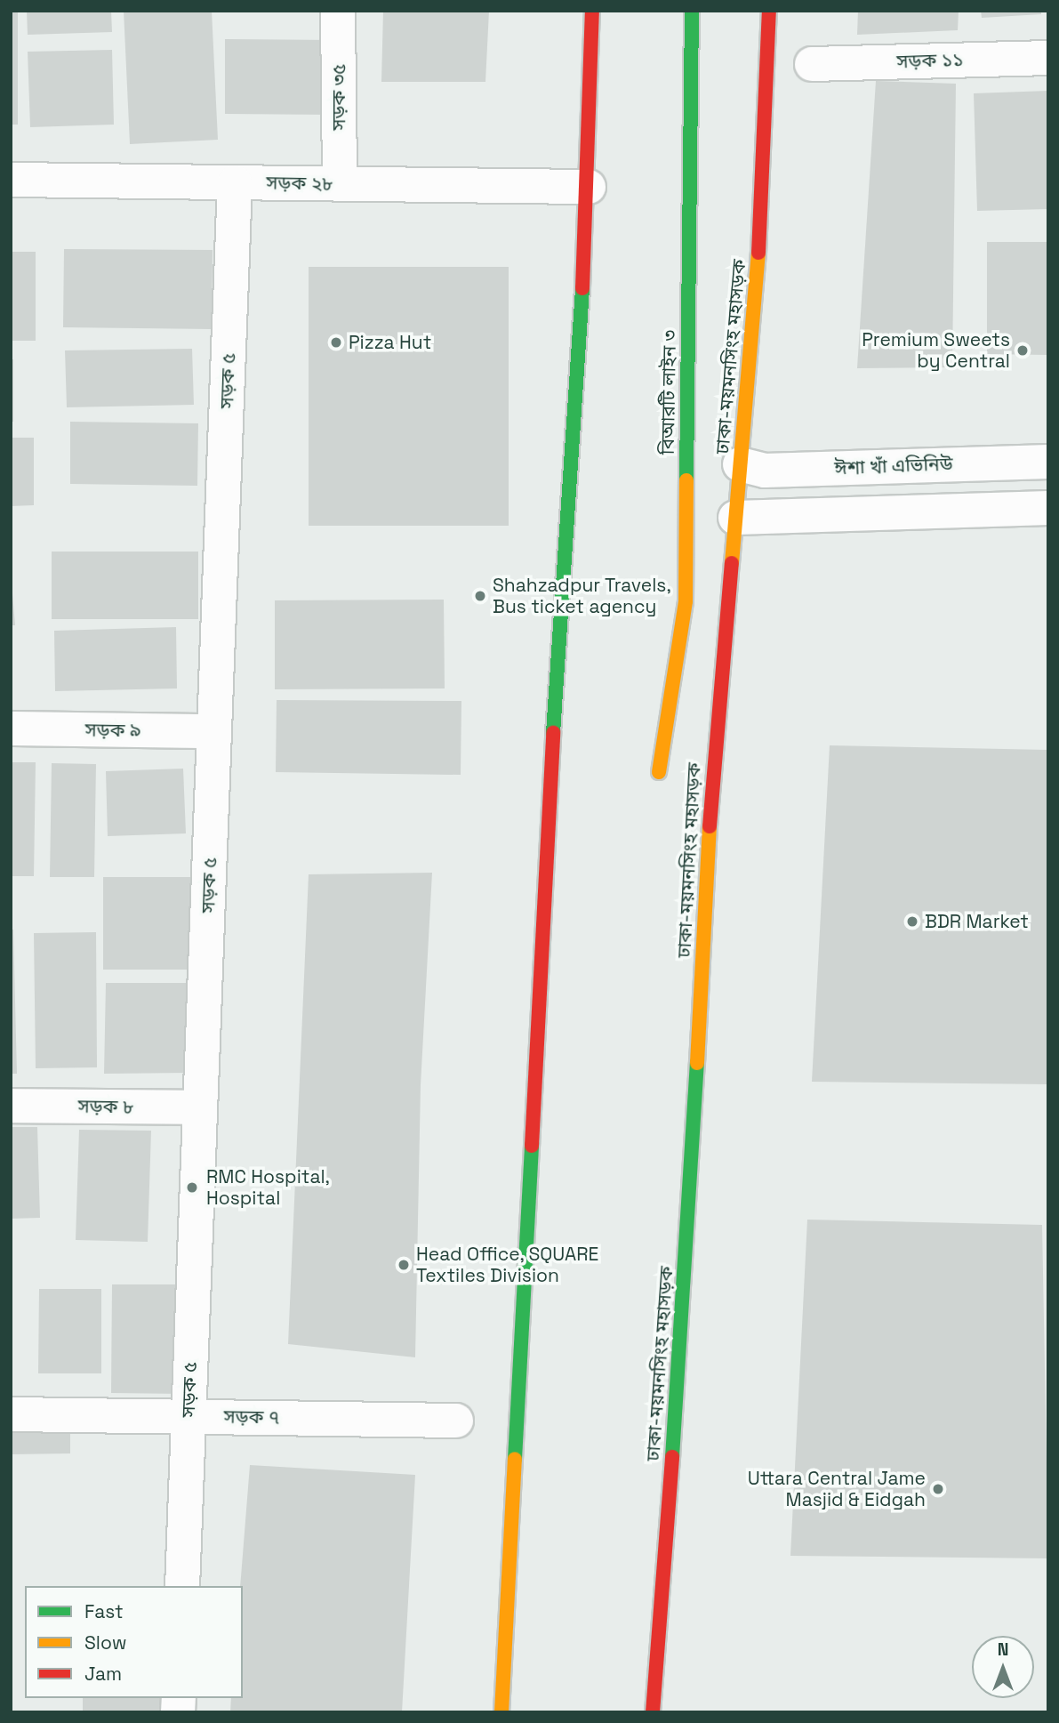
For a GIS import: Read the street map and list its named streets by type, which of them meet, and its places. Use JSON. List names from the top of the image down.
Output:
{
  "streets": {
    "highway": ["ঢাকা-ময়মনসিংহ মহাসড়ক", "বিআরটি লাইন ৩"],
    "street": [
      "সড়ক ১১",
      "সড়ক ৩৫",
      "সড়ক ২৮",
      "সড়ক ৫",
      "ঈশা খাঁ এভিনিউ",
      "সড়ক ৯",
      "সড়ক ৮",
      "সড়ক ৭"
    ]
  },
  "crossings": [
    ["সড়ক ৩৫", "সড়ক ২৮"],
    ["সড়ক ২৮", "সড়ক ৫"],
    ["ঢাকা-ময়মনসিংহ মহাসড়ক", "ঈশা খাঁ এভিনিউ"],
    ["সড়ক ৫", "সড়ক ৯"],
    ["সড়ক ৫", "সড়ক ৮"],
    ["সড়ক ৫", "সড়ক ৭"]
  ],
  "places": [
    "Pizza Hut",
    "Premium Sweets by Central",
    "Shahzadpur Travels, Bus ticket agency",
    "BDR Market",
    "RMC Hospital, Hospital",
    "Head Office, SQUARE Textiles Division",
    "Uttara Central Jame Masjid & Eidgah"
  ],
  "legend": ["Fast", "Slow", "Jam"],
  "north": "top"
}
